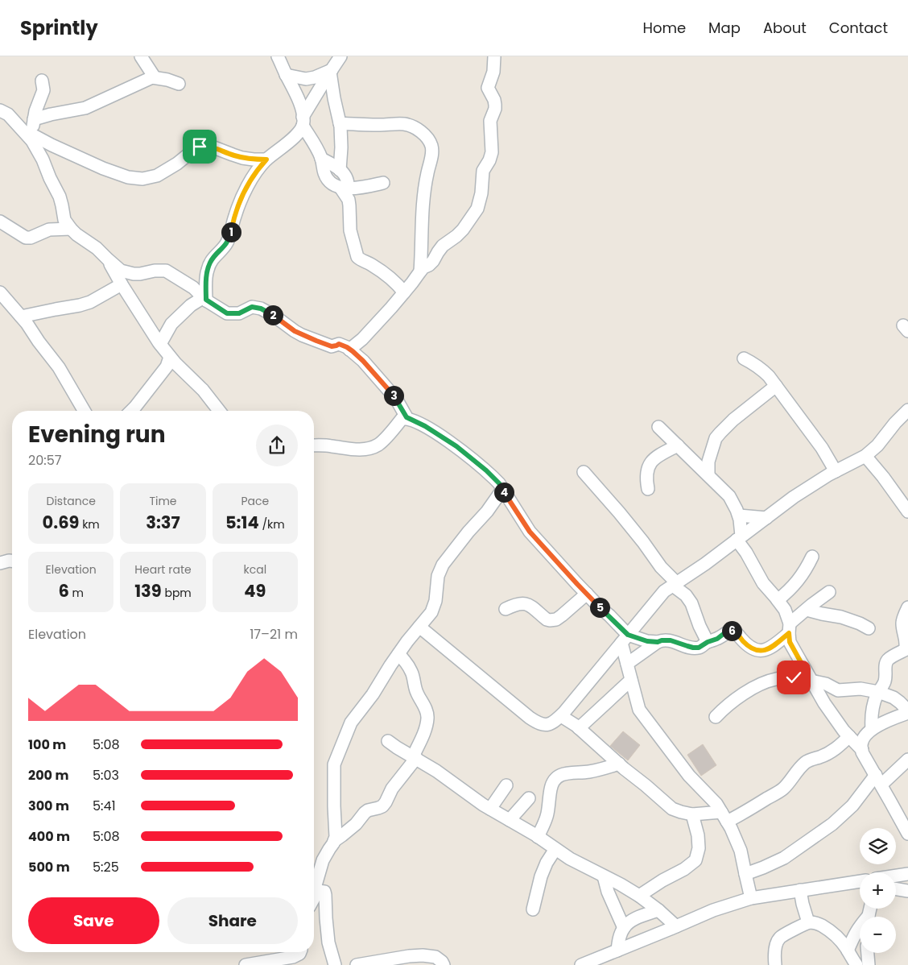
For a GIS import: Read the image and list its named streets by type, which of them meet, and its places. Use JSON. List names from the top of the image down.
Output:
{
  "page": {
    "header": "Sprintly",
    "nav": [
      "Home",
      "Map",
      "About",
      "Contact"
    ],
    "pins": [
      "1",
      "2",
      "3",
      "4",
      "5",
      "6"
    ],
    "heading": ["Evening run", "20:57"],
    "stats": [
      ["Distance", "0.69 km"],
      ["Time", "3:37"],
      ["Pace", "5:14 /km"],
      ["Elevation", "6 m"],
      ["Heart rate", "139 bpm"],
      ["kcal", "49"]
    ],
    "chart": ["Elevation", "17–21 m"],
    "list": [
      {
        "name": "100 m",
        "note": "5:08"
      },
      {
        "name": "200 m",
        "note": "5:03"
      },
      {
        "name": "300 m",
        "note": "5:41"
      },
      {
        "name": "400 m",
        "note": "5:08"
      },
      {
        "name": "500 m",
        "note": "5:25"
      }
    ],
    "map_buttons": ["+", "−"],
    "buttons": ["Save", "Share"]
  }
}
